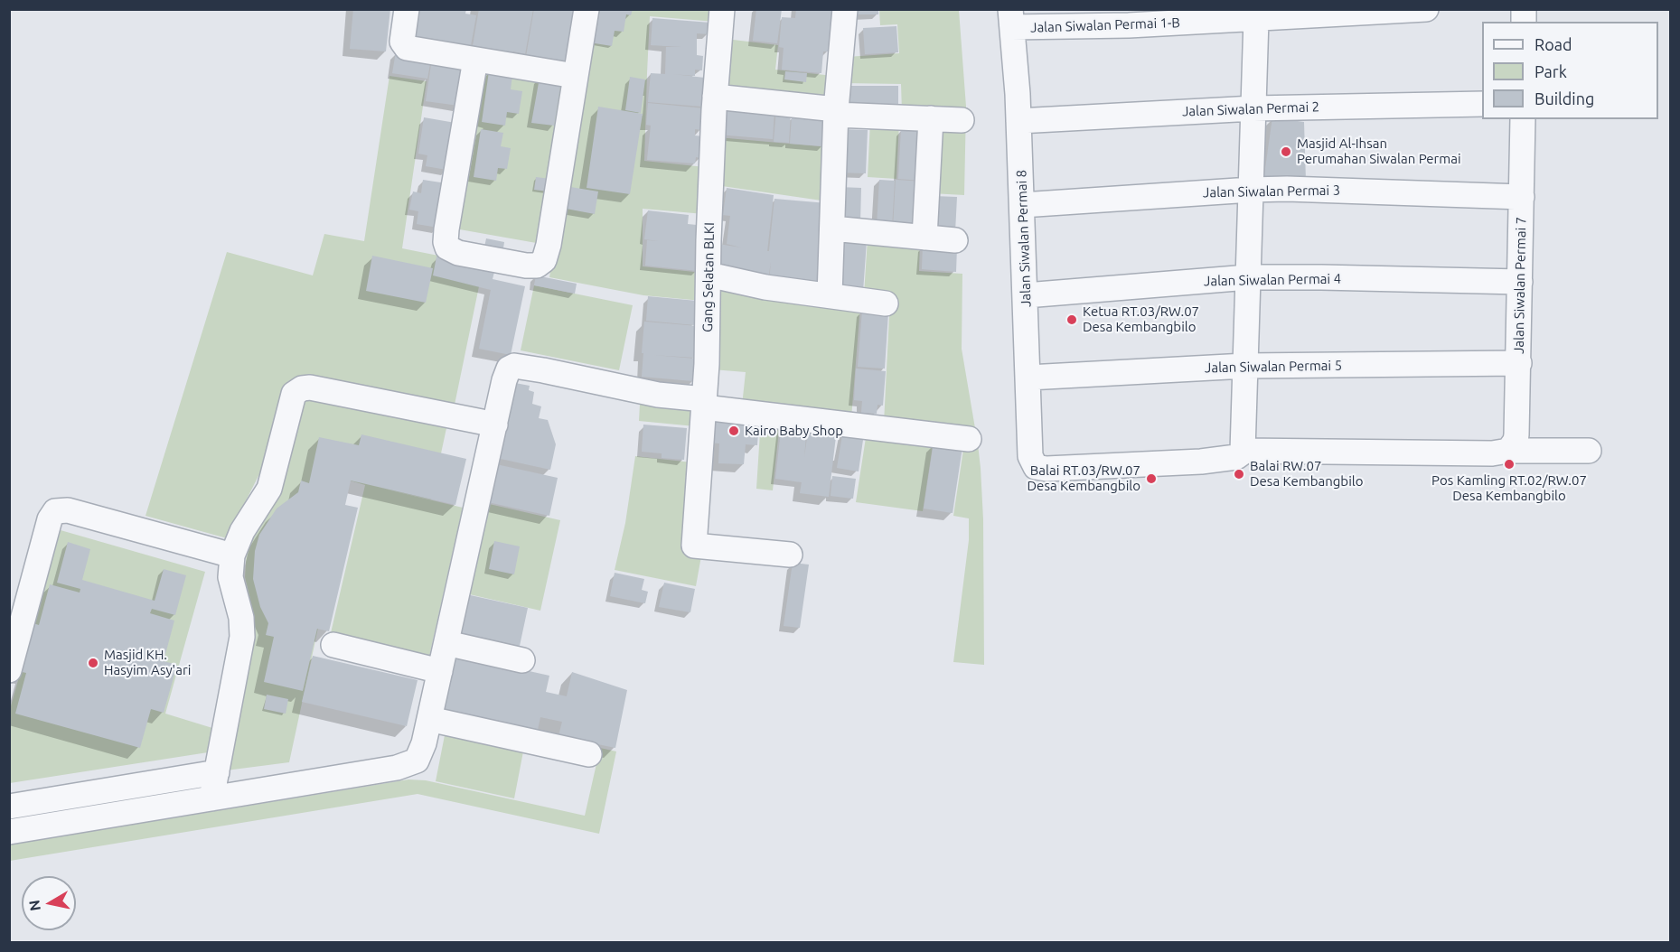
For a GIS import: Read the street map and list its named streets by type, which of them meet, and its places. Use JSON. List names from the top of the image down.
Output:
{
  "streets": {
    "street": [
      "Jalan Siwalan Permai 1-B",
      "Jalan Siwalan Permai 2",
      "Jalan Siwalan Permai 3",
      "Jalan Siwalan Permai 8",
      "Gang Selatan BLKI",
      "Jalan Siwalan Permai 4",
      "Jalan Siwalan Permai 7",
      "Jalan Siwalan Permai 5"
    ]
  },
  "crossings": [
    ["Jalan Siwalan Permai 1-B", "Jalan Siwalan Permai 8"],
    ["Jalan Siwalan Permai 2", "Jalan Siwalan Permai 8"],
    ["Jalan Siwalan Permai 3", "Jalan Siwalan Permai 8"],
    ["Jalan Siwalan Permai 3", "Jalan Siwalan Permai 7"],
    ["Jalan Siwalan Permai 8", "Jalan Siwalan Permai 4"],
    ["Jalan Siwalan Permai 8", "Jalan Siwalan Permai 5"],
    ["Jalan Siwalan Permai 4", "Jalan Siwalan Permai 7"],
    ["Jalan Siwalan Permai 7", "Jalan Siwalan Permai 5"]
  ],
  "places": [
    "Masjid Al-Ihsan Perumahan Siwalan Permai",
    "Ketua RT.03/RW.07 Desa Kembangbilo",
    "Kairo Baby Shop",
    "Pos Kamling RT.02/RW.07 Desa Kembangbilo",
    "Balai RW.07 Desa Kembangbilo",
    "Balai RT.03/RW.07 Desa Kembangbilo",
    "Masjid KH. Hasyim Asy'ari"
  ],
  "legend": ["Road", "Park", "Building"],
  "north": "left"
}
